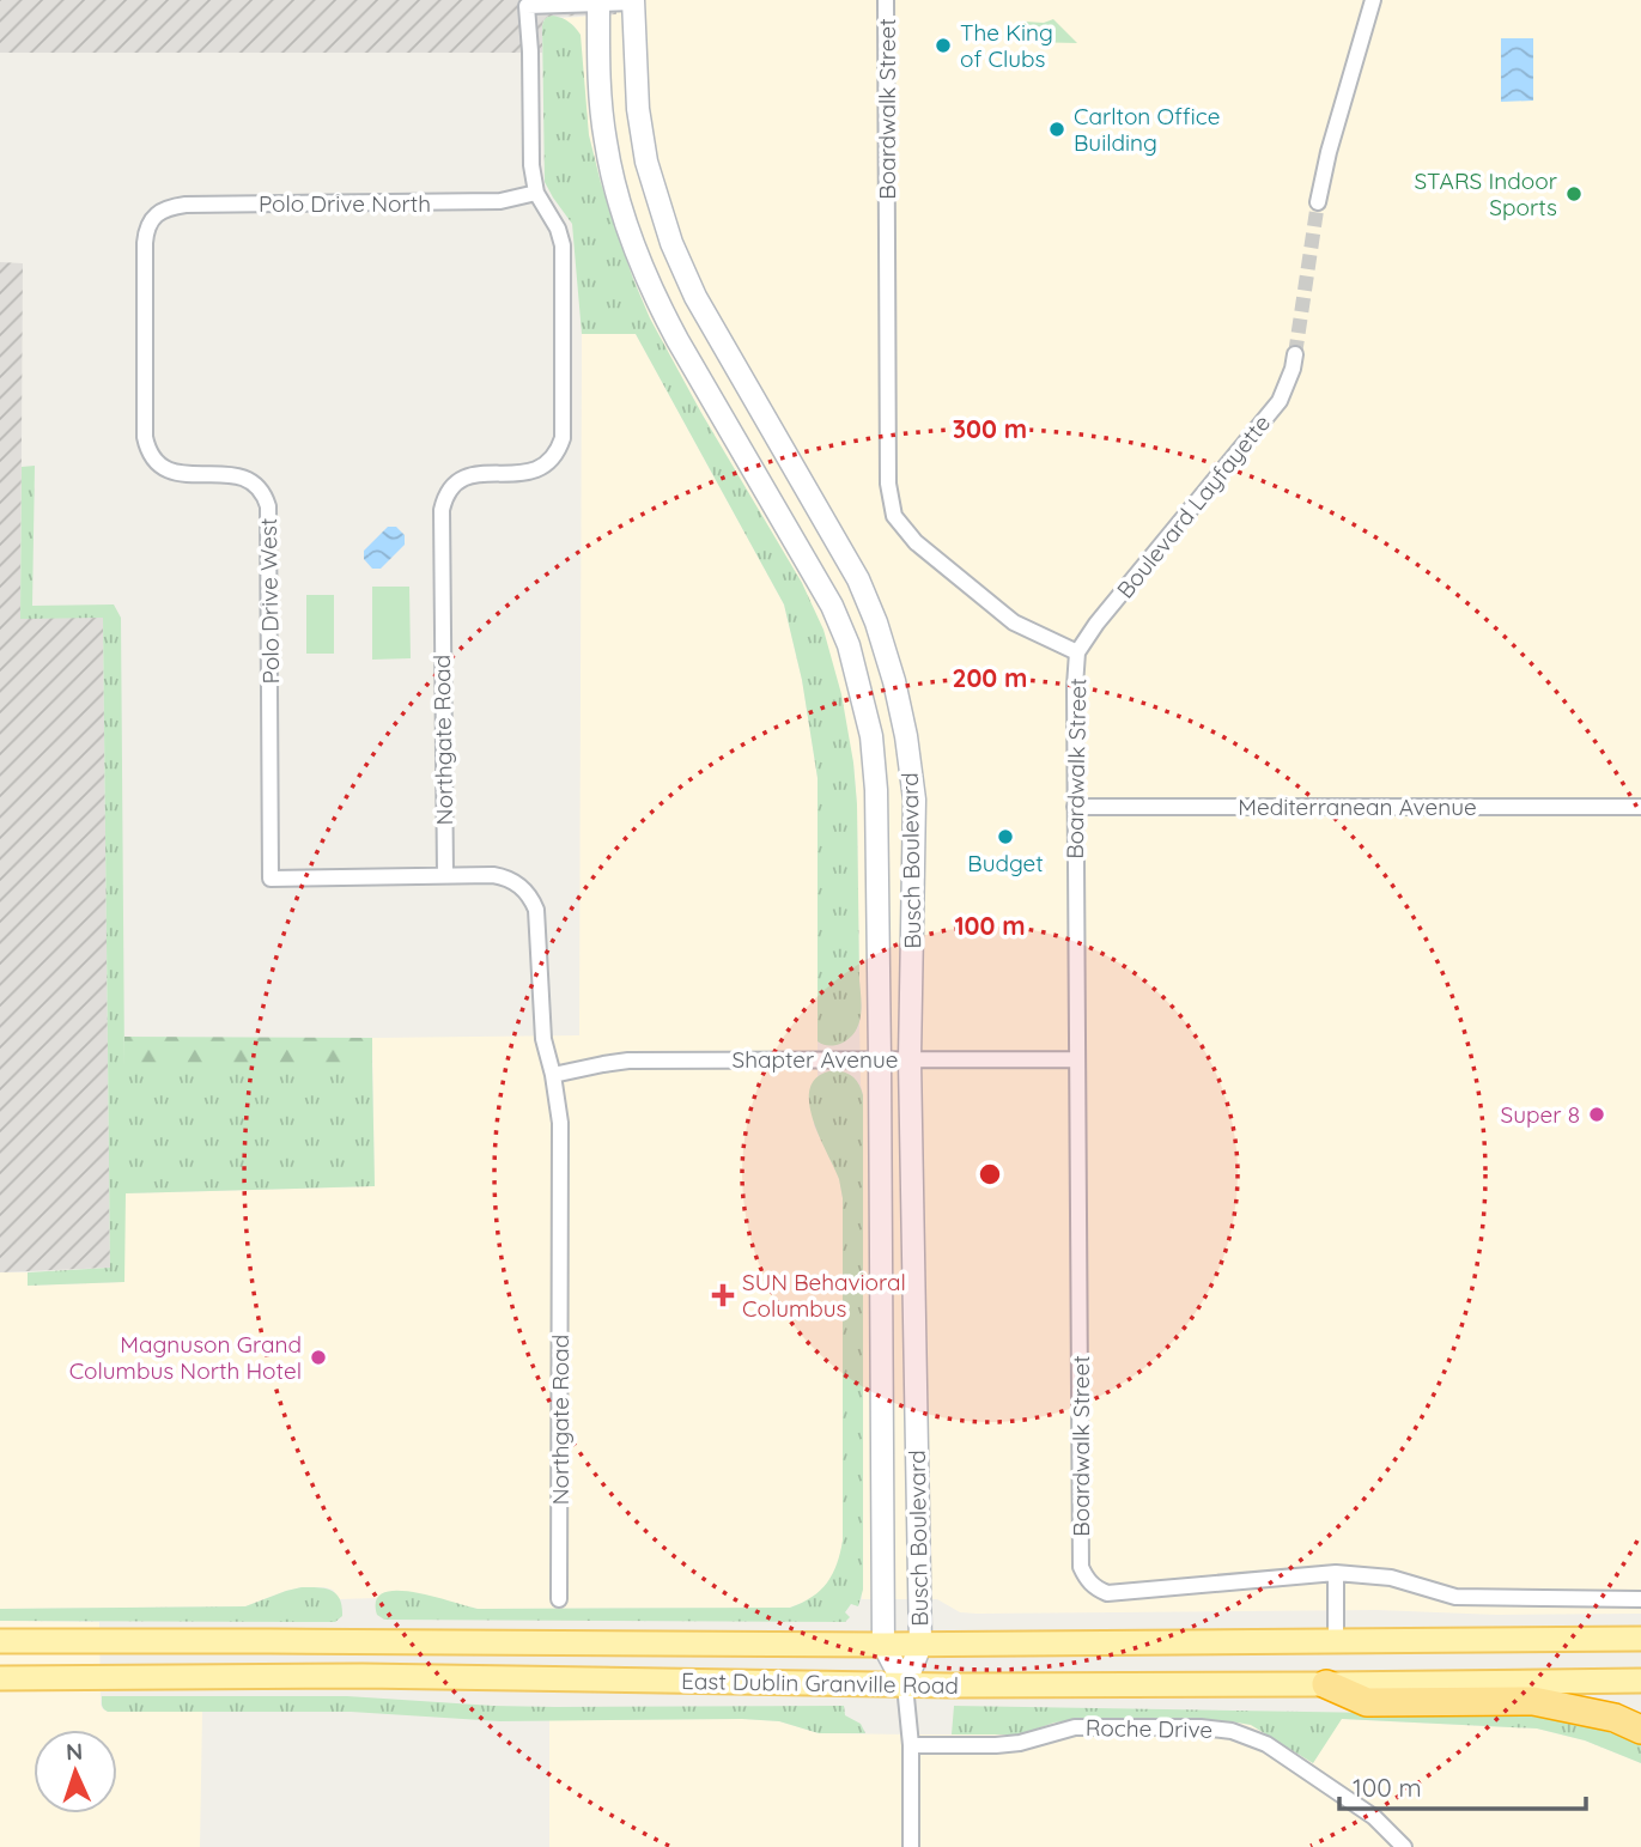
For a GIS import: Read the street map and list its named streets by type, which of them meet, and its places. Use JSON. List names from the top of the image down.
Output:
{
  "streets": {
    "main road": ["Busch Boulevard", "East Dublin Granville Road"],
    "street": [
      "Boardwalk Street",
      "Polo Drive North",
      "Boulevard Layfayette",
      "Polo Drive West",
      "Northgate Road",
      "Mediterranean Avenue",
      "Shapter Avenue",
      "Roche Drive"
    ]
  },
  "crossings": [
    ["Boardwalk Street", "Boulevard Layfayette"],
    ["Boardwalk Street", "Mediterranean Avenue"],
    ["Boardwalk Street", "Shapter Avenue"],
    ["Polo Drive North", "Polo Drive West"],
    ["Polo Drive North", "Northgate Road"],
    ["Polo Drive West", "Northgate Road"],
    ["Northgate Road", "Busch Boulevard"],
    ["Northgate Road", "Shapter Avenue"],
    ["Busch Boulevard", "Shapter Avenue"],
    ["Busch Boulevard", "East Dublin Granville Road"]
  ],
  "places": {
    "other": [
      "The King of Clubs",
      "Carlton Office Building",
      "STARS Indoor Sports",
      "Budget",
      "Super 8",
      "Magnuson Grand Columbus North Hotel"
    ],
    "health": ["SUN Behavioral Columbus"]
  },
  "scale_bar": "100 m",
  "north": "top",
  "rings": ["300 m", "200 m", "100 m"]
}
